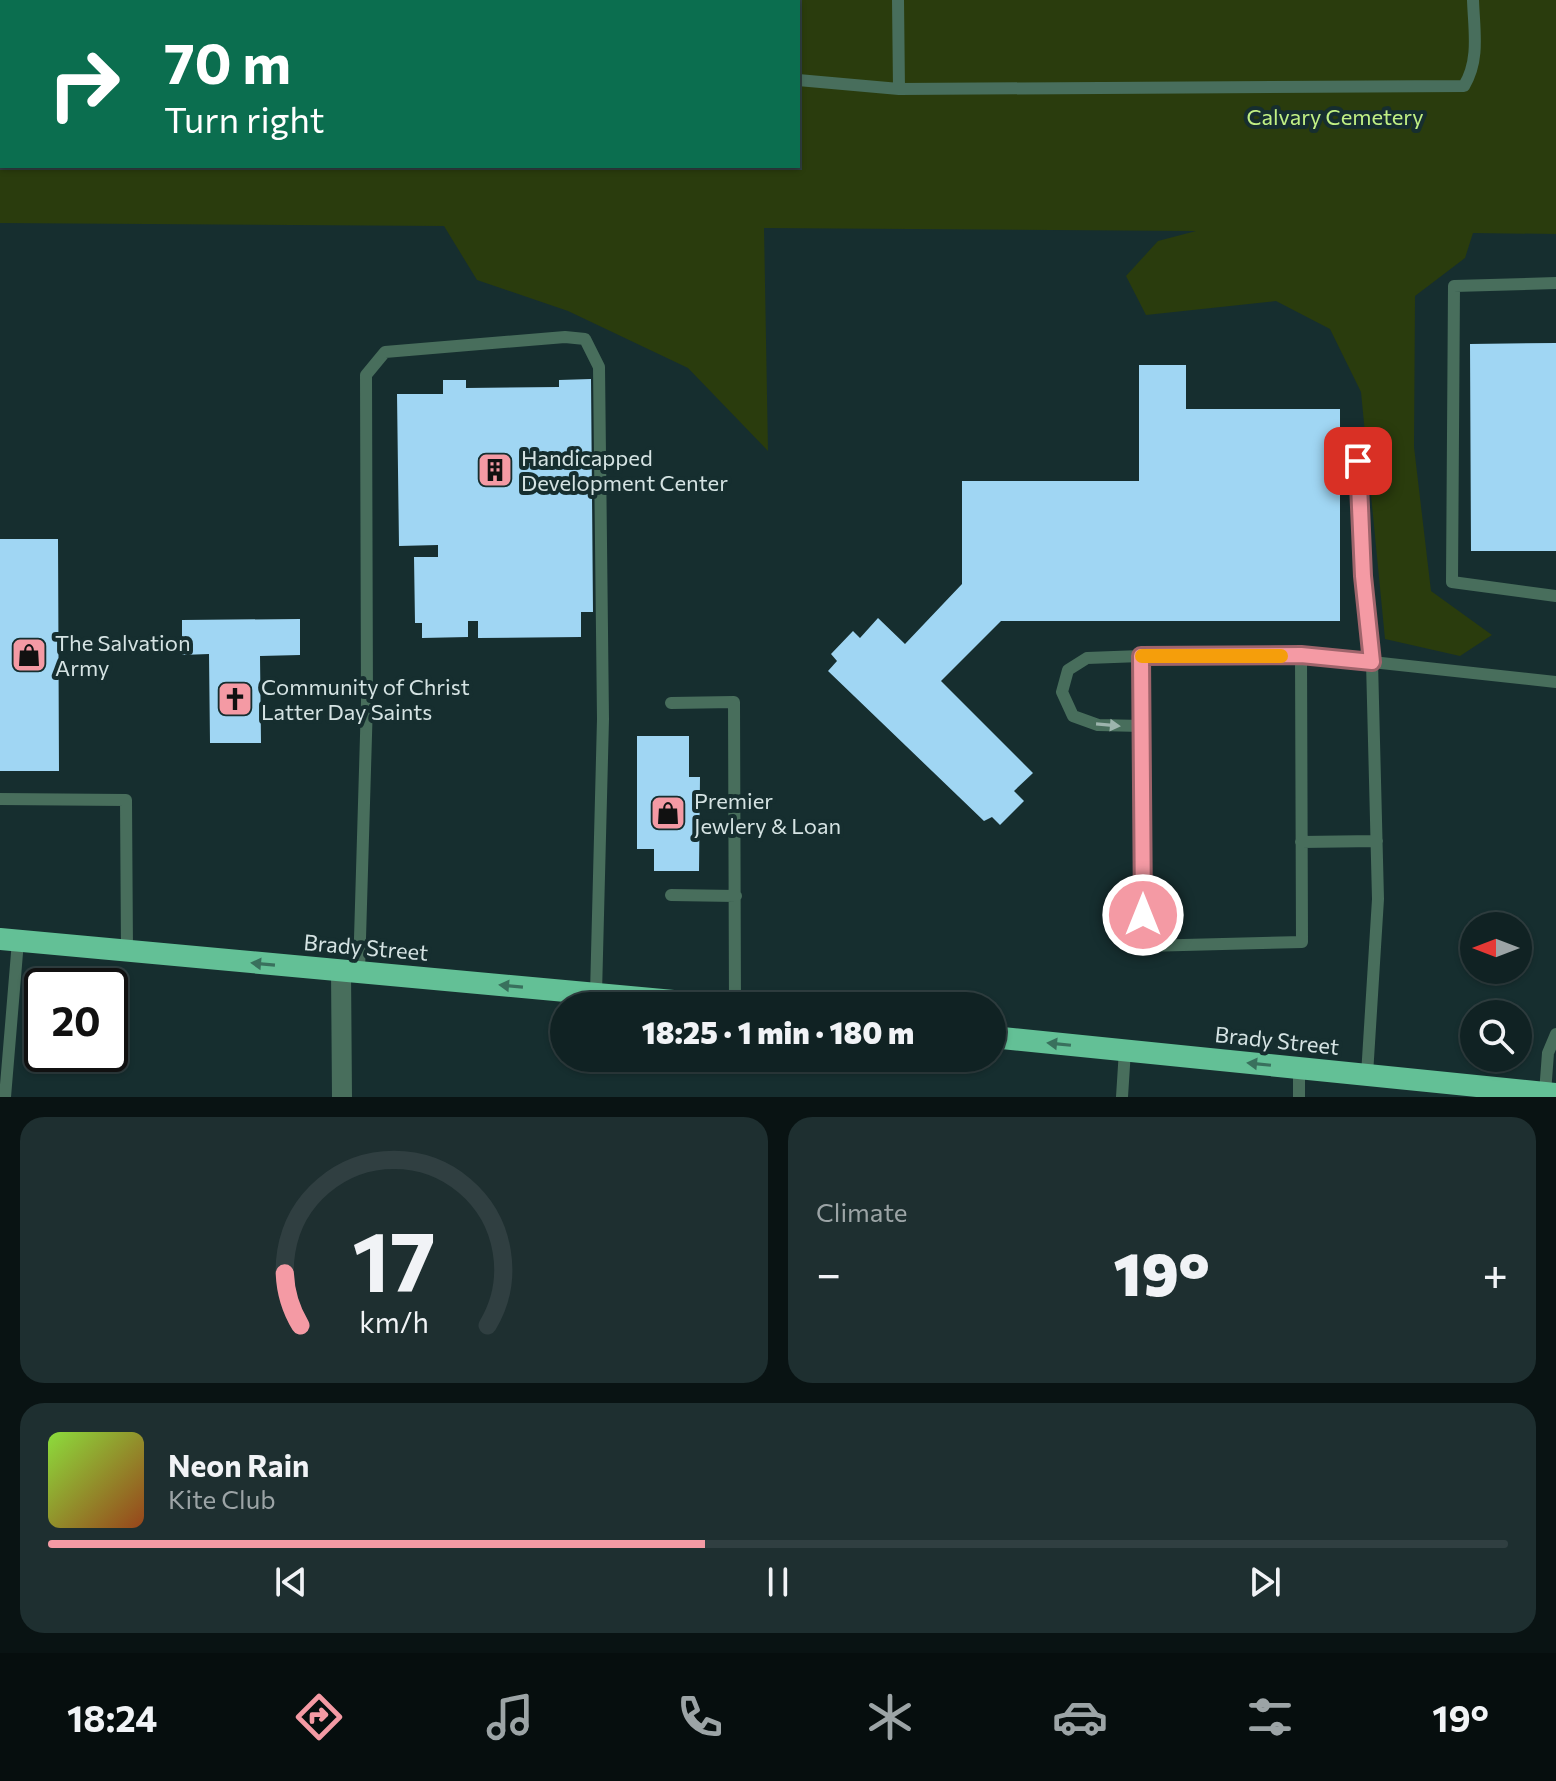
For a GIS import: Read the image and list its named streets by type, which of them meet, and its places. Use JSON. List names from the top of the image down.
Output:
{
  "streets": {
    "highway": ["Brady Street"]
  },
  "one_way": ["Brady Street"],
  "parks": ["Calvary Cemetery"],
  "places": {
    "building": ["Handicapped Development Center"],
    "shop": ["The Salvation Army", "Premier Jewlery & Loan"],
    "church": ["Community of Christ Latter Day Saints"]
  },
  "north": "left",
  "page": {
    "turn": ["70 m", "Turn right"],
    "limit": "20",
    "trip": "18:25 · 1 min · 180 m",
    "tile": "Climate",
    "heat": ["−", "19°", "+"],
    "song": ["Neon Rain", "Kite Club"],
    "tabs": ["18:24", "19°"],
    "gauge": ["17", "km/h"]
  }
}
